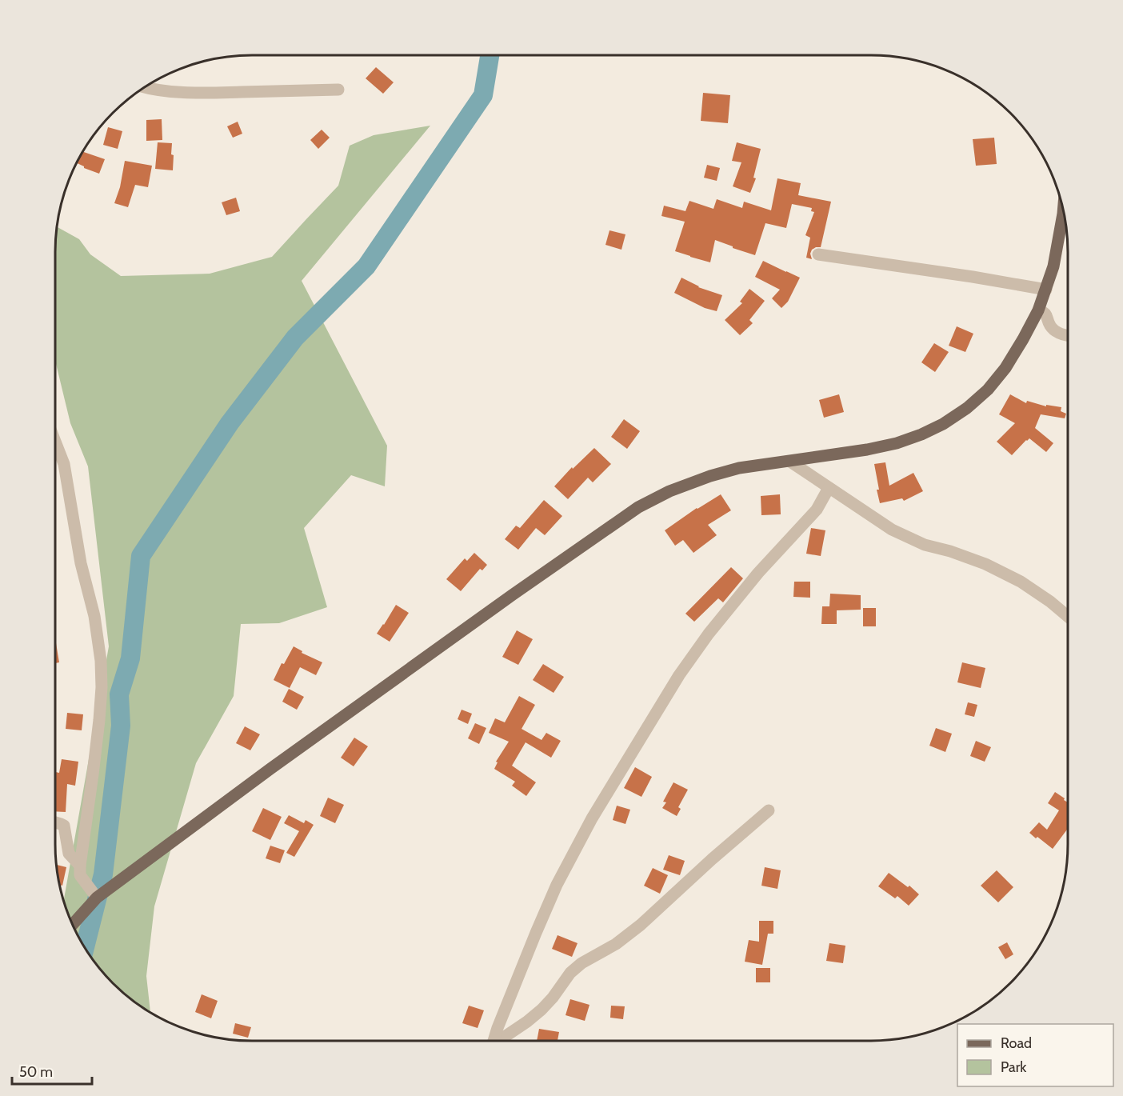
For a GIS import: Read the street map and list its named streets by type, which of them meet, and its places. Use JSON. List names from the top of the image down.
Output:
{
  "legend": ["Road", "Park"],
  "scale_bar": "50 m"
}
